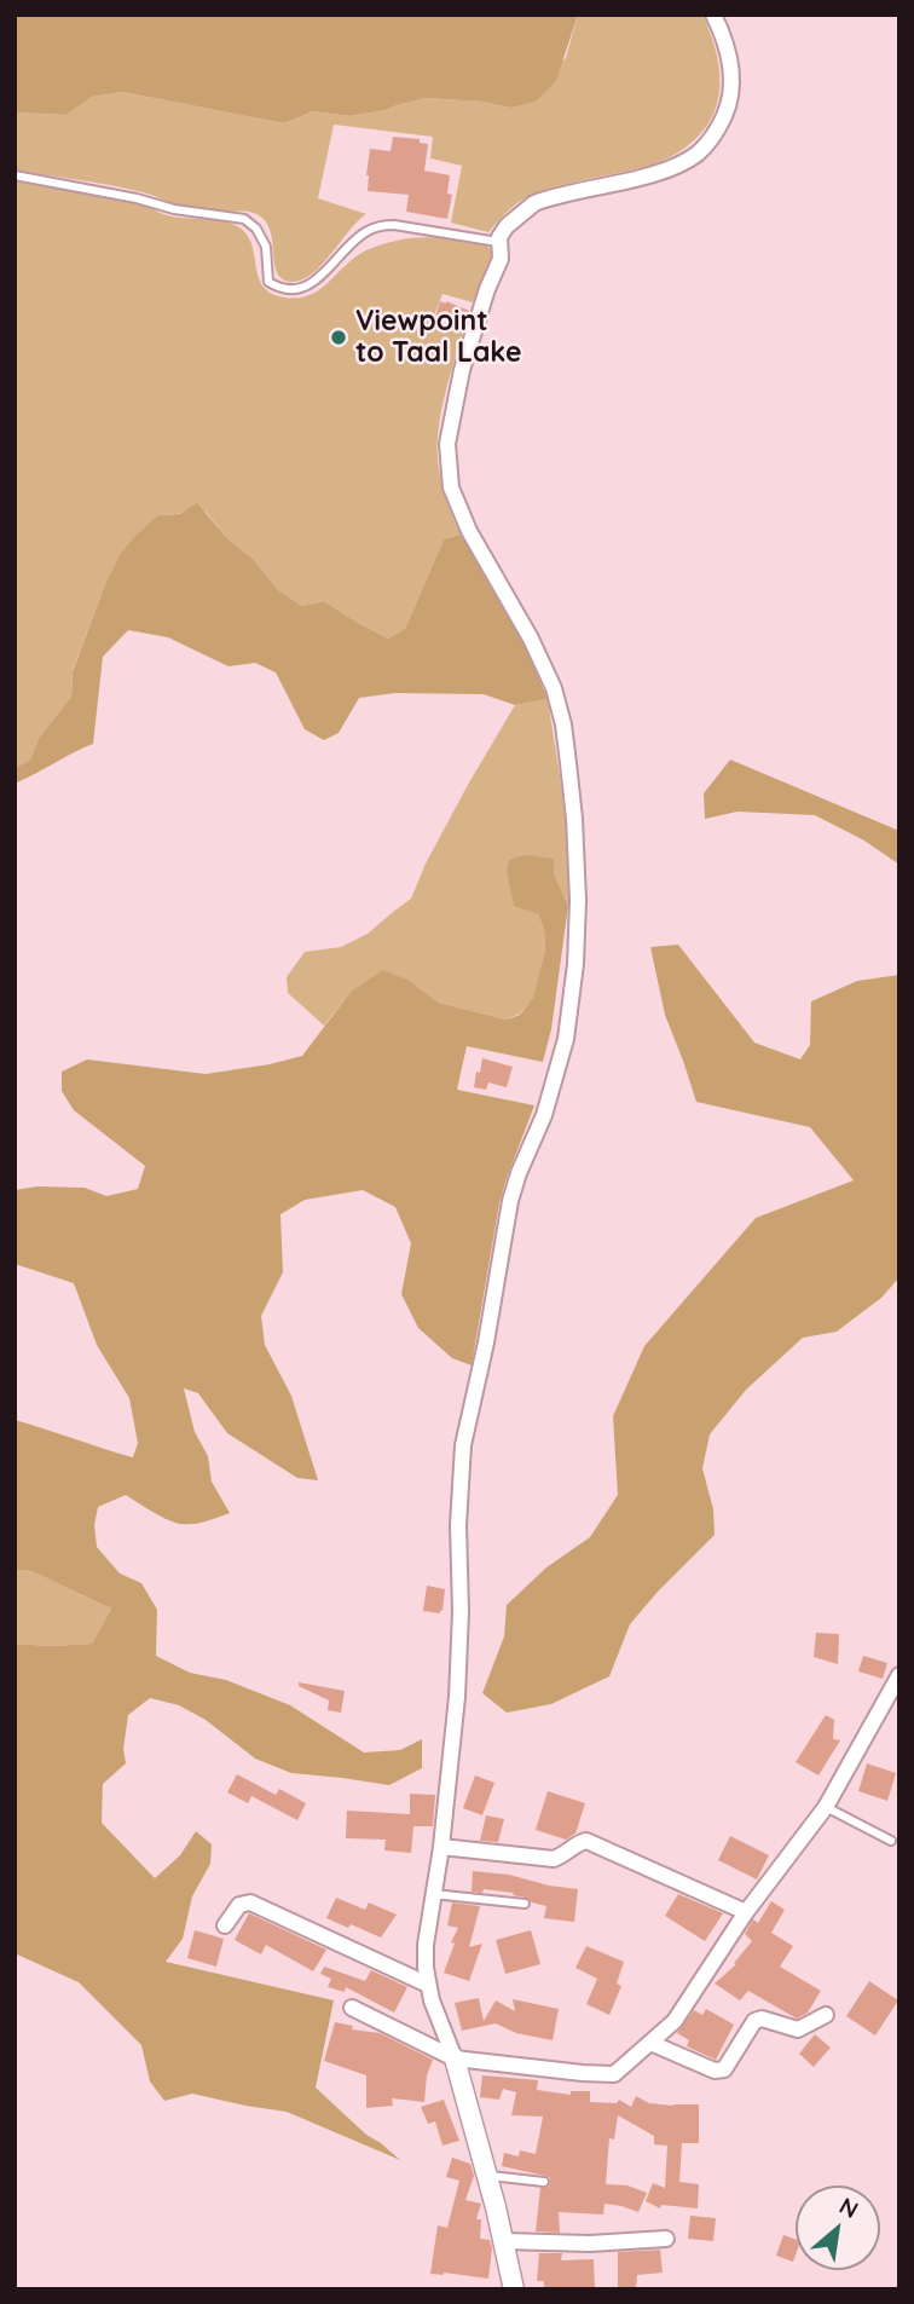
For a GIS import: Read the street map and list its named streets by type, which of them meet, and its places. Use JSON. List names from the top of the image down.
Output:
{
  "places": ["Viewpoint to Taal Lake"],
  "north": "top right"
}
